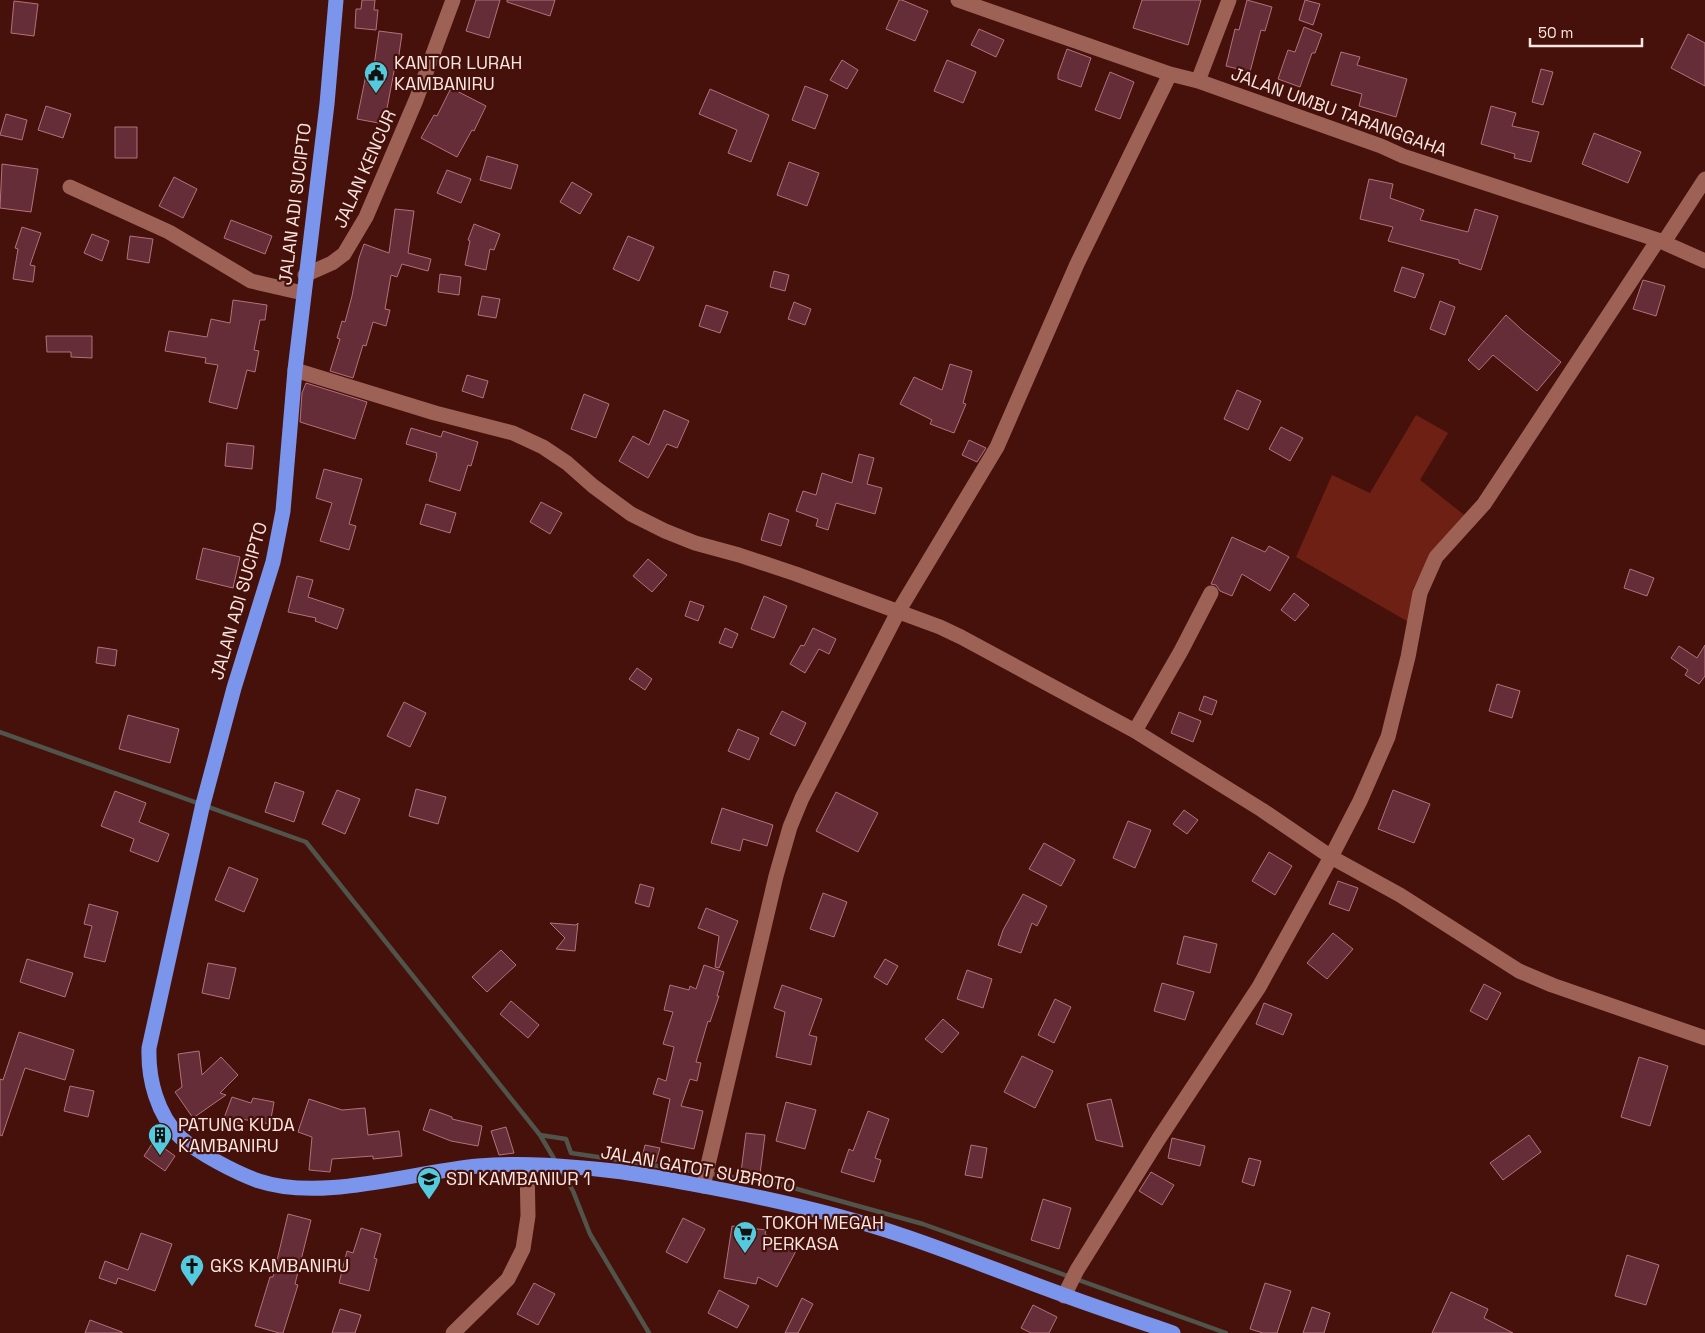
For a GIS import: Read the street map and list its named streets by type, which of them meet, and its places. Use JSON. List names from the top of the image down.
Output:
{
  "streets": {
    "highway": ["JALAN ADI SUCIPTO", "JALAN GATOT SUBROTO"],
    "street": ["JALAN UMBU TARANGGAHA", "JALAN KENCUR"]
  },
  "crossings": [
    ["JALAN KENCUR", "JALAN ADI SUCIPTO"],
    ["JALAN ADI SUCIPTO", "JALAN GATOT SUBROTO"]
  ],
  "places": {
    "public building": ["KANTOR LURAH KAMBANIRU"],
    "building": ["PATUNG KUDA KAMBANIRU"],
    "school or university": ["SDI KAMBANIUR 1"],
    "supermarket": ["TOKOH MEGAH PERKASA"],
    "church": ["GKS KAMBANIRU"]
  },
  "scale_bar": "50 m"
}
